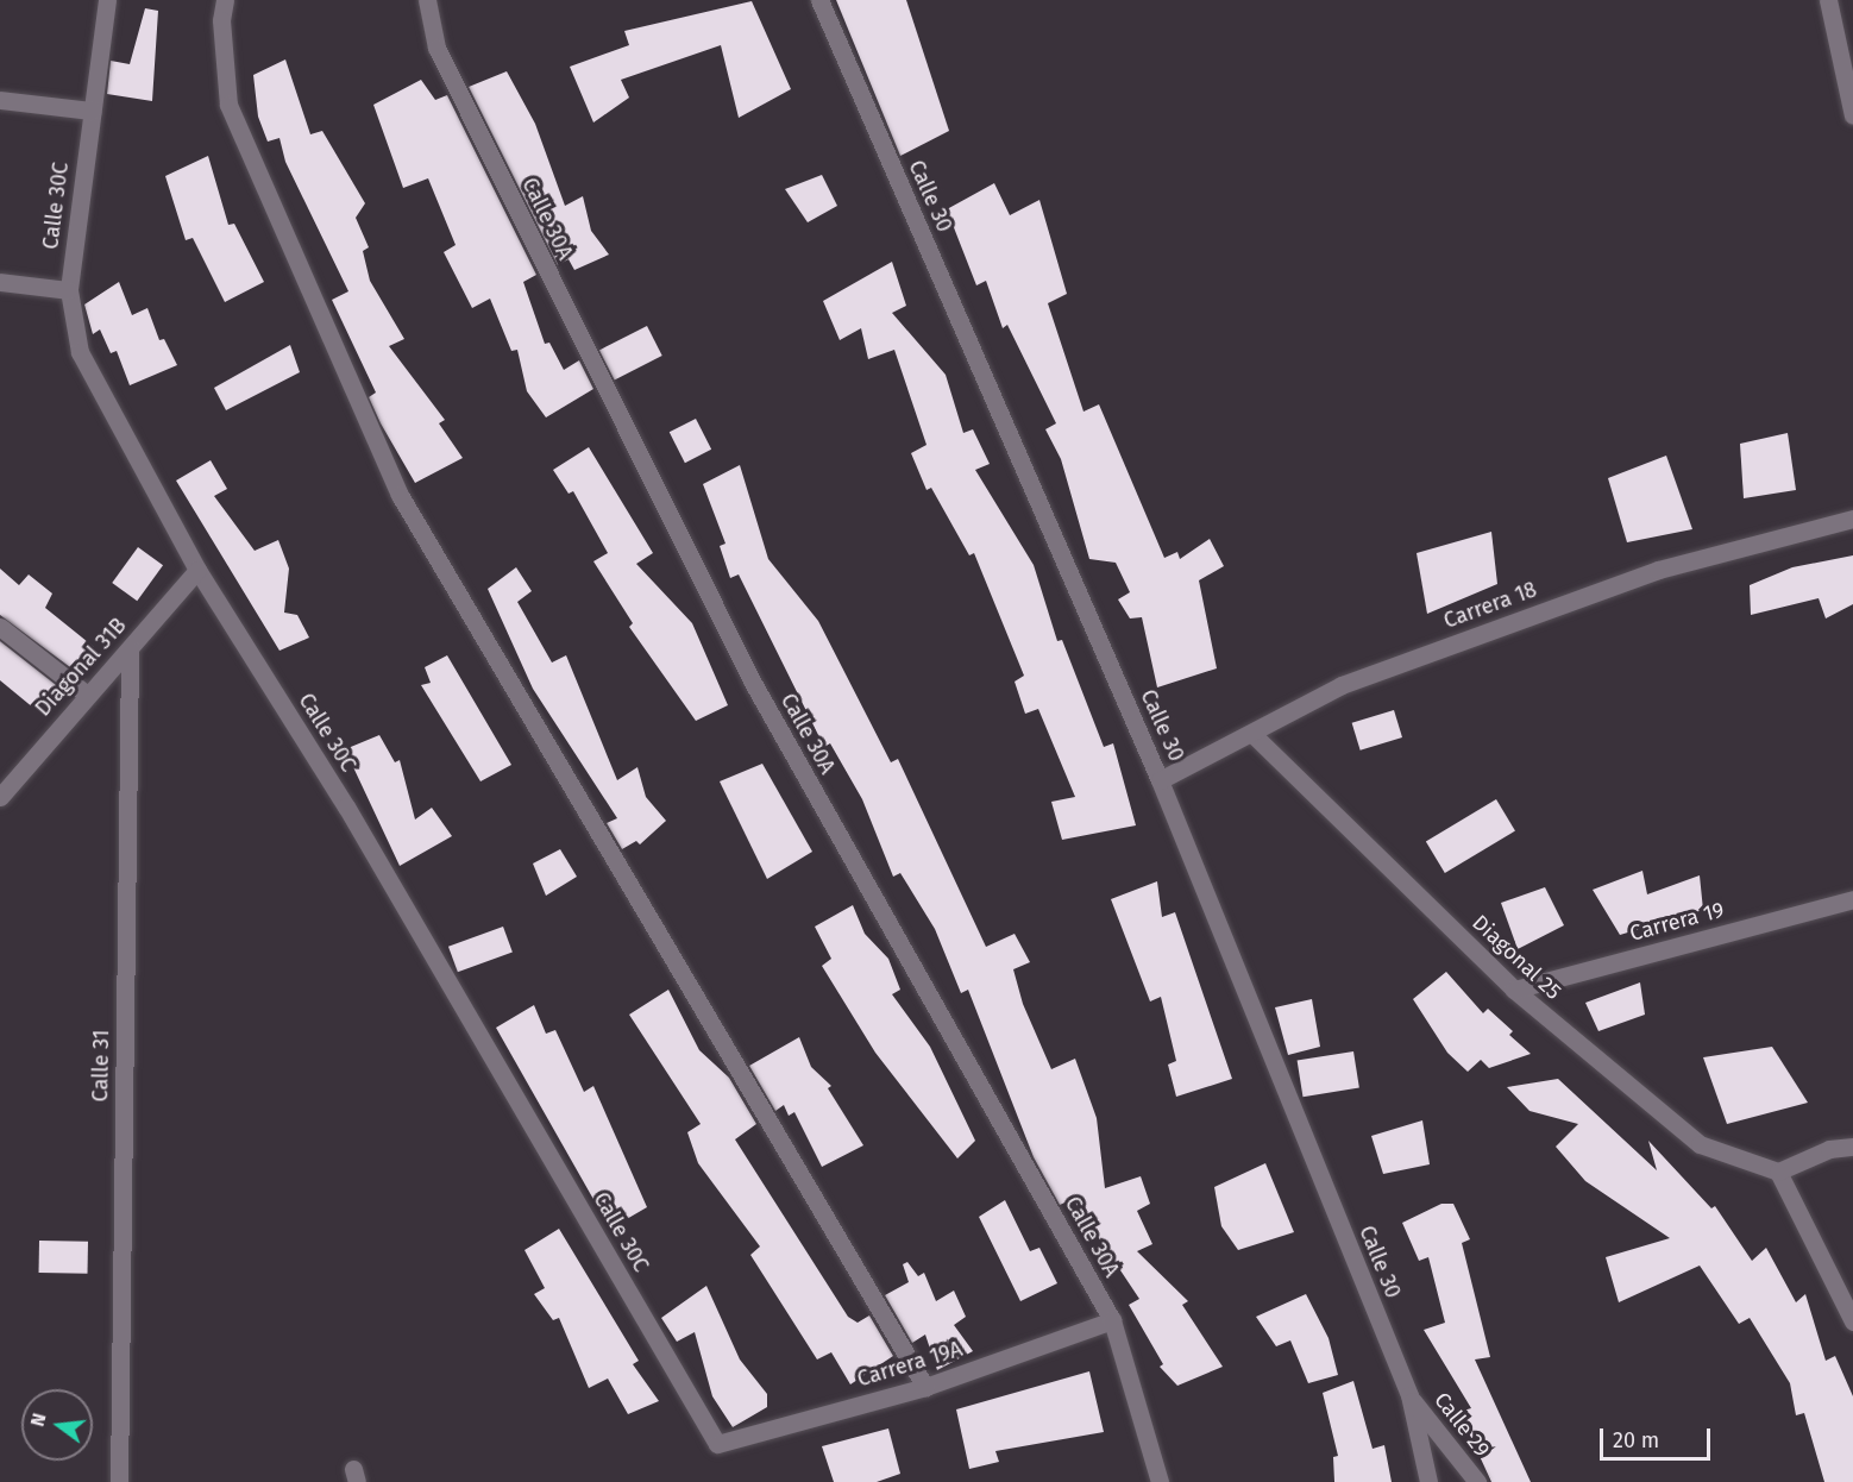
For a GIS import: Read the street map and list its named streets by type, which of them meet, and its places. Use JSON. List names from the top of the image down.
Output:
{
  "streets": {
    "street": [
      "Calle 30",
      "Calle 30C",
      "Calle 30A",
      "Carrera 18",
      "Diagonal 31B",
      "Carrera 19",
      "Diagonal 25",
      "Calle 31",
      "Carrera 19A",
      "Calle 29"
    ]
  },
  "crossings": [
    ["Calle 30", "Carrera 18"],
    ["Calle 30", "Calle 29"],
    ["Calle 30C", "Diagonal 31B"],
    ["Calle 30C", "Carrera 19A"],
    ["Calle 30A", "Carrera 19A"],
    ["Carrera 18", "Diagonal 25"],
    ["Diagonal 31B", "Calle 31"],
    ["Carrera 19", "Diagonal 25"]
  ],
  "scale_bar": "20 m",
  "north": "left"
}
